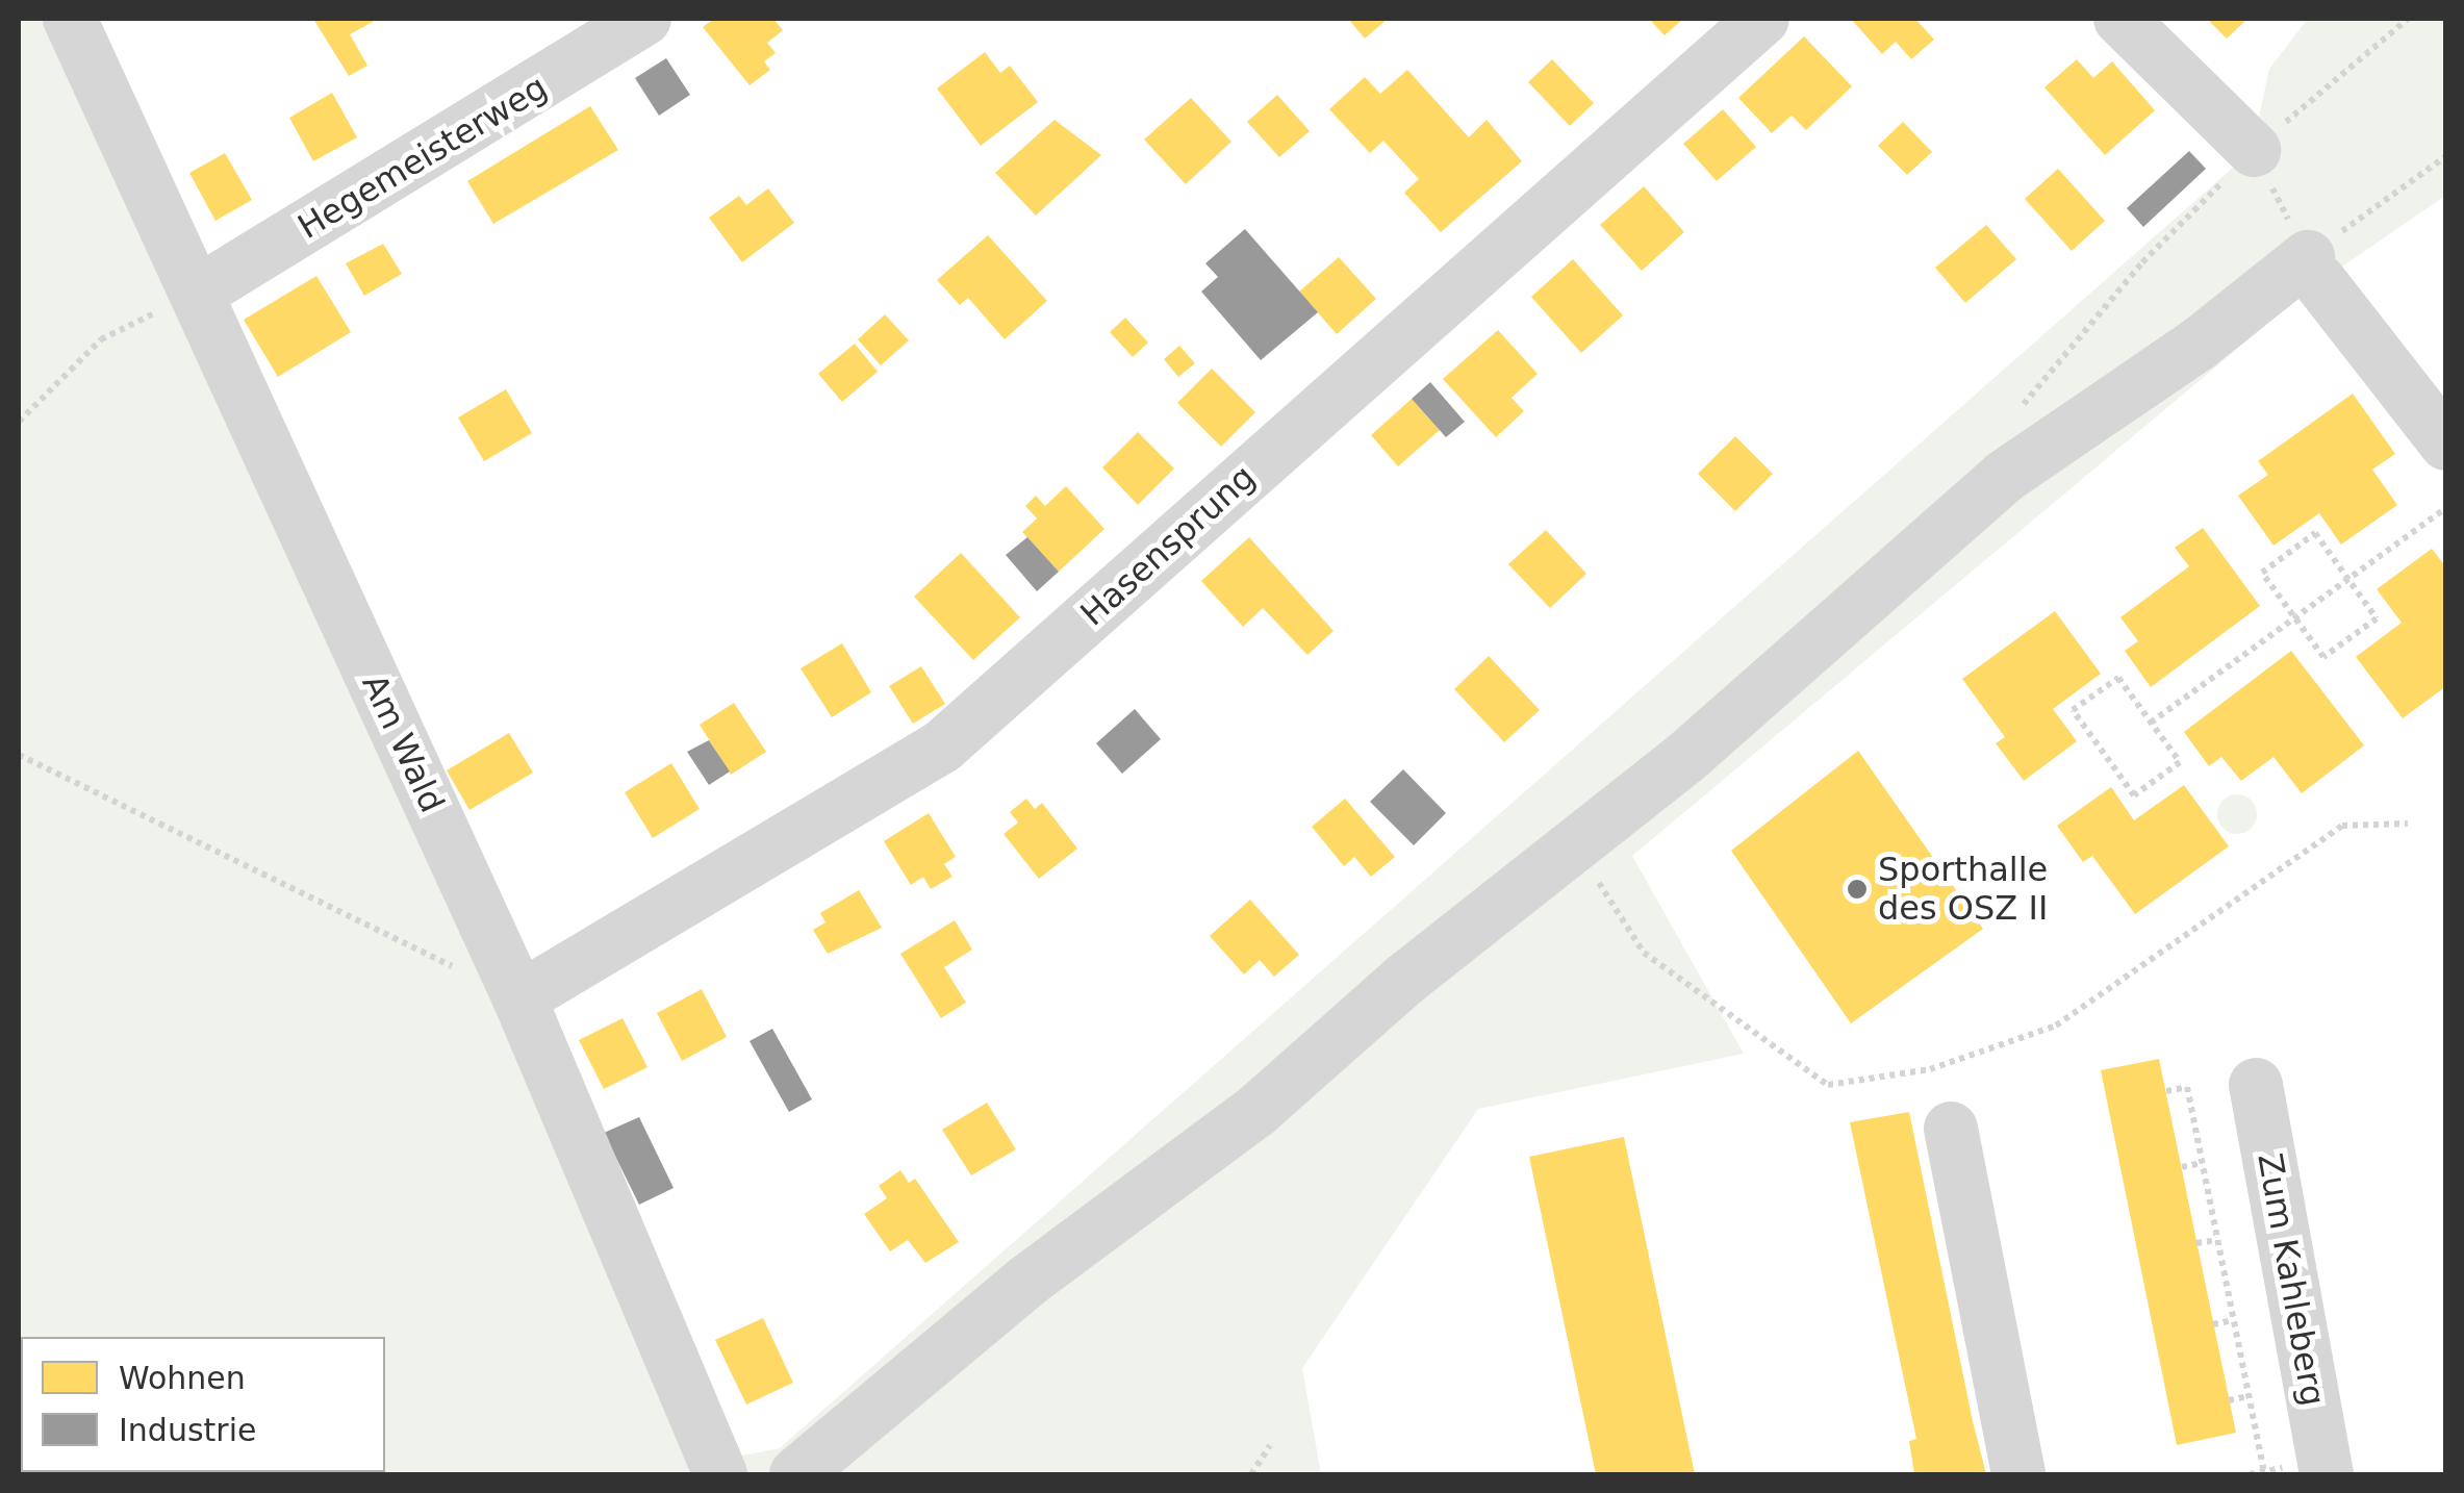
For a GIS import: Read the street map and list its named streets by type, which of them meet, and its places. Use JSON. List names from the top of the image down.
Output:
{
  "streets": {
    "street": [
      "Hegemeisterweg",
      "Hasensprung",
      "Am Wald",
      "Zum Kahleberg"
    ]
  },
  "crossings": [
    ["Hegemeisterweg", "Am Wald"],
    ["Hasensprung", "Am Wald"]
  ],
  "places": ["Sporthalle des OSZ II"],
  "legend": ["Wohnen", "Industrie"]
}
